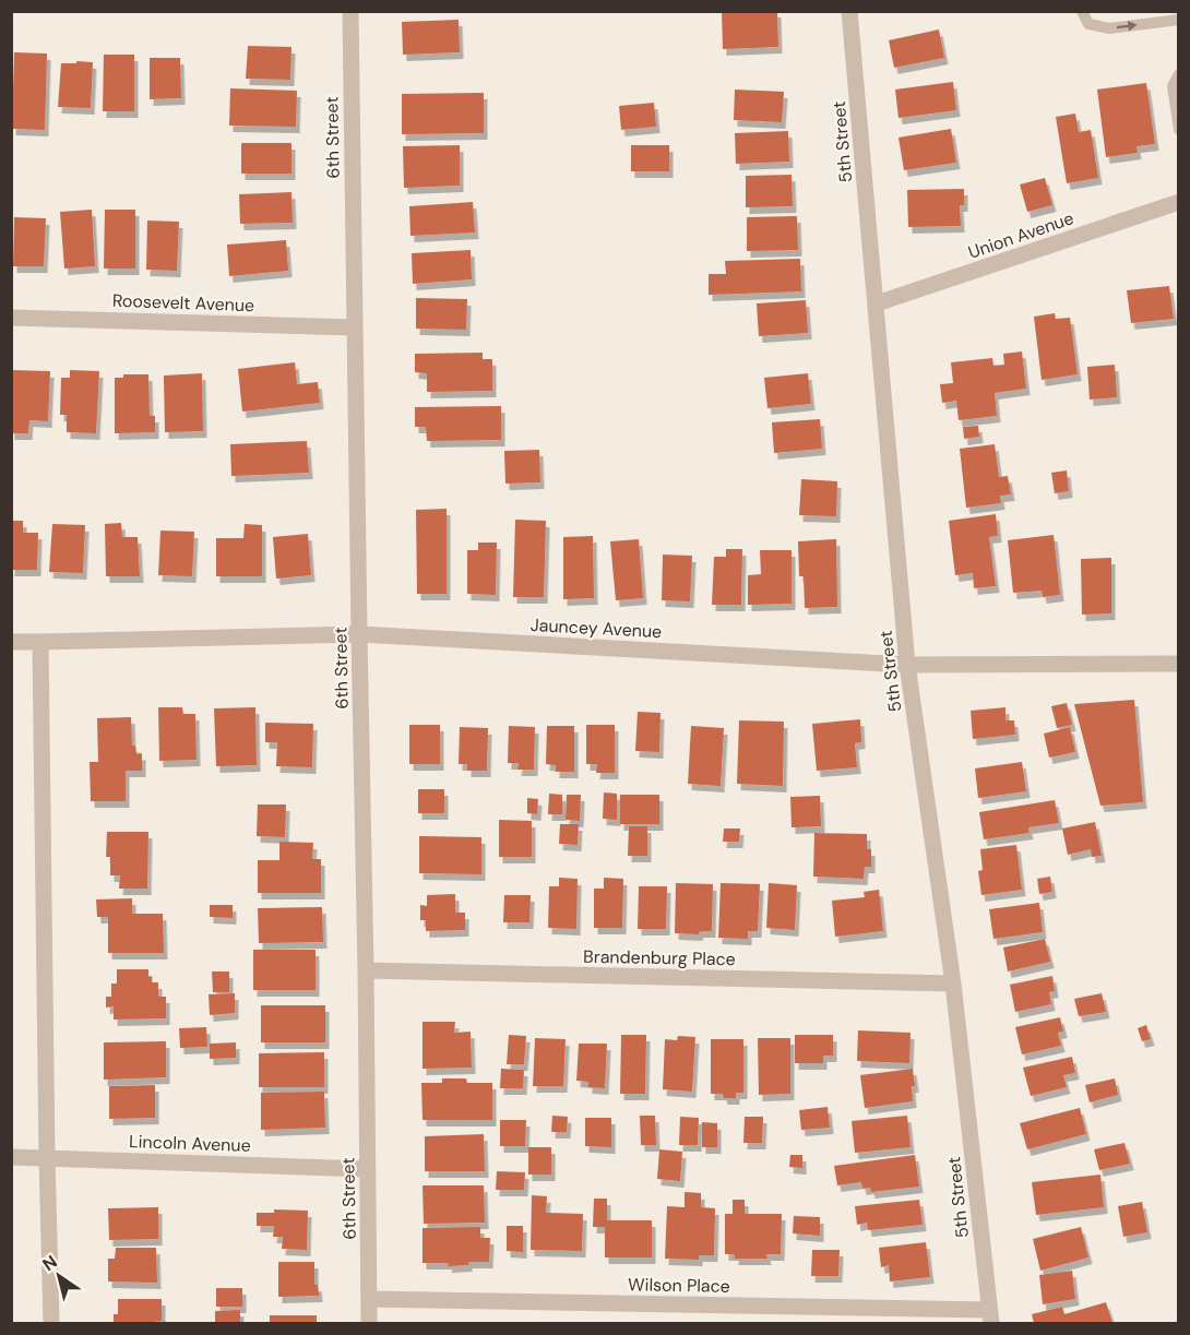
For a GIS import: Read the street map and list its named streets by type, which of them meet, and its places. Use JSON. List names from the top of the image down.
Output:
{
  "streets": {
    "street": [
      "6th Street",
      "5th Street",
      "Union Avenue",
      "Roosevelt Avenue",
      "Jauncey Avenue",
      "Brandenburg Place",
      "Lincoln Avenue",
      "Wilson Place"
    ]
  },
  "crossings": [
    ["6th Street", "Roosevelt Avenue"],
    ["6th Street", "Jauncey Avenue"],
    ["6th Street", "Brandenburg Place"],
    ["6th Street", "Lincoln Avenue"],
    ["6th Street", "Wilson Place"],
    ["5th Street", "Union Avenue"],
    ["5th Street", "Jauncey Avenue"],
    ["5th Street", "Brandenburg Place"],
    ["5th Street", "Wilson Place"]
  ],
  "north": "top left"
}
